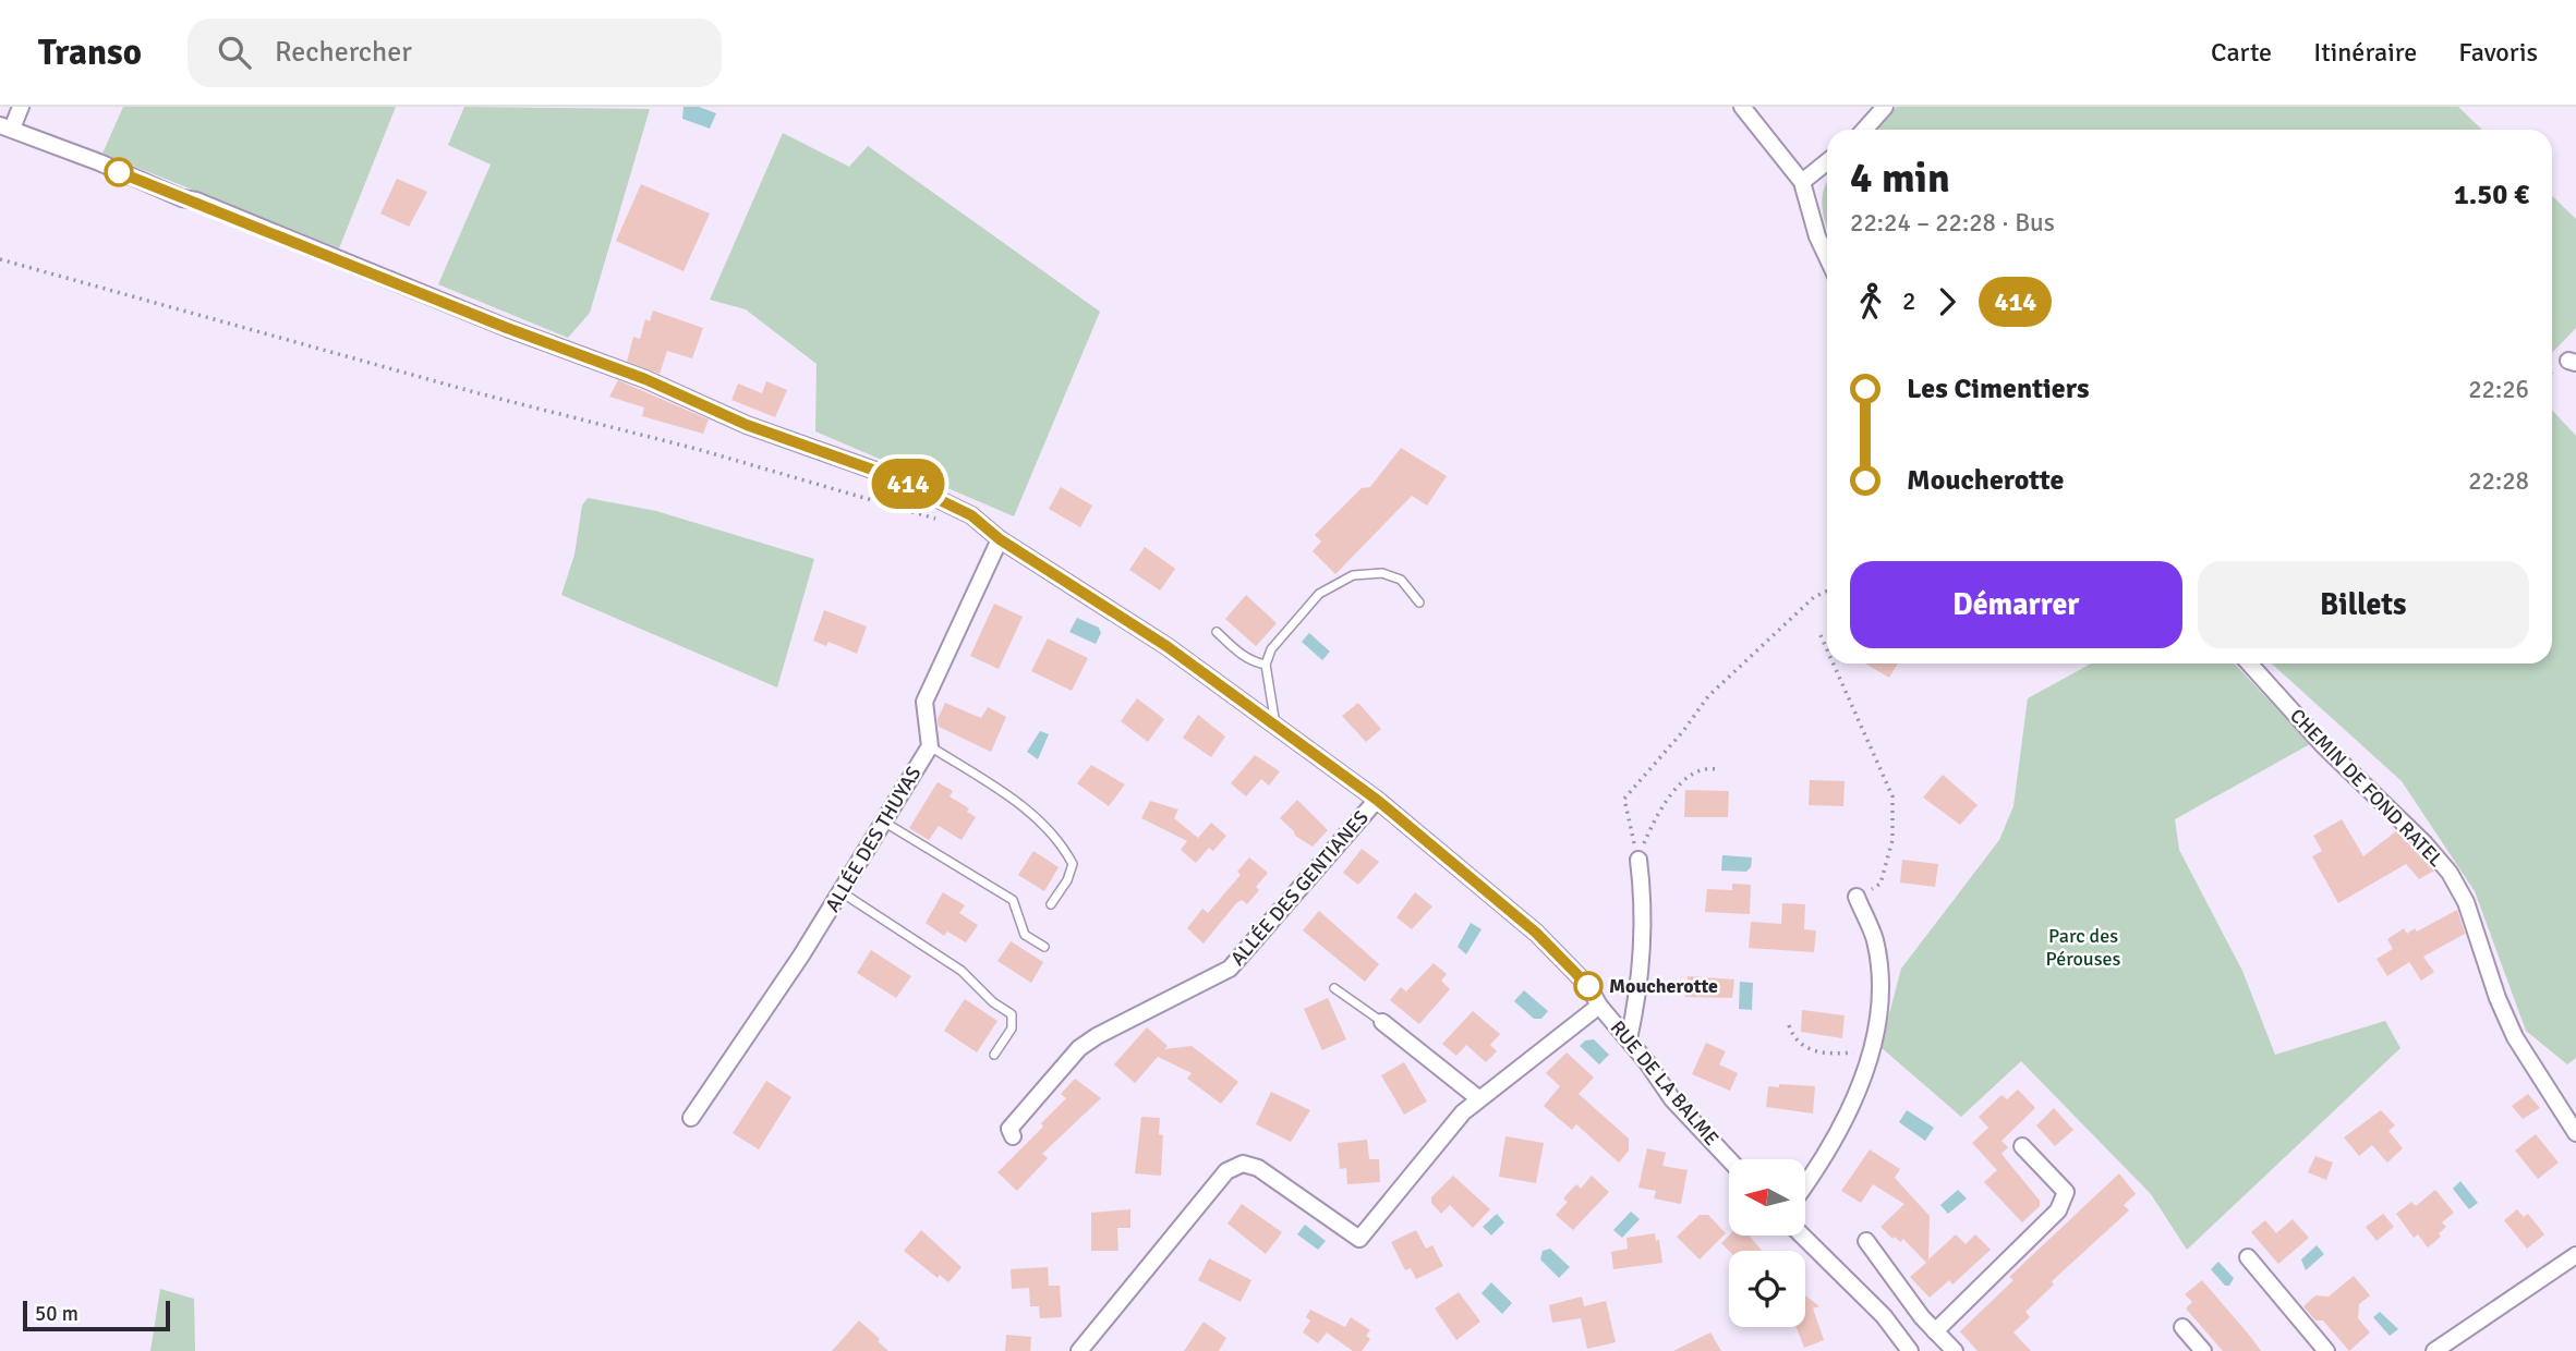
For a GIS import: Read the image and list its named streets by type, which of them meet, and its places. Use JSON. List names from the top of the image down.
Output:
{
  "streets": {
    "street": [
      "CHEMIN DE FOND RATEL",
      "ALLÉE DES THUYAS",
      "ALLÉE DES GENTIANES",
      "RUE DE LA BALME"
    ]
  },
  "crossings": [
    ["ALLÉE DES THUYAS", "RUE DE LA BALME"],
    ["ALLÉE DES GENTIANES", "RUE DE LA BALME"]
  ],
  "parks": ["Parc des Pérouses"],
  "places": ["Moucherotte"],
  "lines": ["bus line 414"],
  "scale_bar": "50 m",
  "north": "left",
  "page": {
    "header": "Transo",
    "search": "Rechercher",
    "nav": ["Carte", "Itinéraire", "Favoris"],
    "on_map": "414",
    "heading": ["4 min", "22:24 – 22:28 · Bus", "1.50 €"],
    "legs": ["2", "414"],
    "list": [
      {
        "name": "Les Cimentiers",
        "value": "22:26"
      },
      {
        "name": "Moucherotte",
        "value": "22:28"
      }
    ],
    "buttons": ["Démarrer", "Billets"],
    "scale": "50 m"
  }
}
